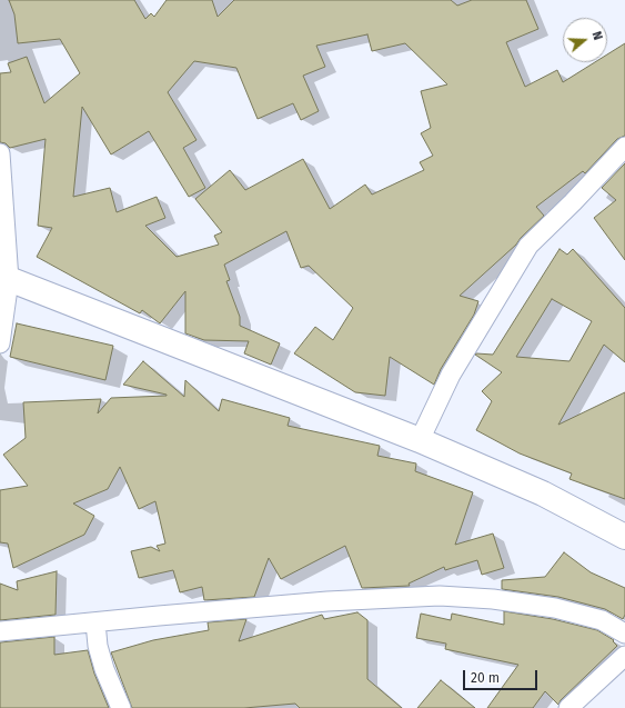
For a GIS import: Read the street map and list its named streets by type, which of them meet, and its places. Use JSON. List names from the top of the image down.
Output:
{
  "scale_bar": "20 m",
  "north": "right"
}
